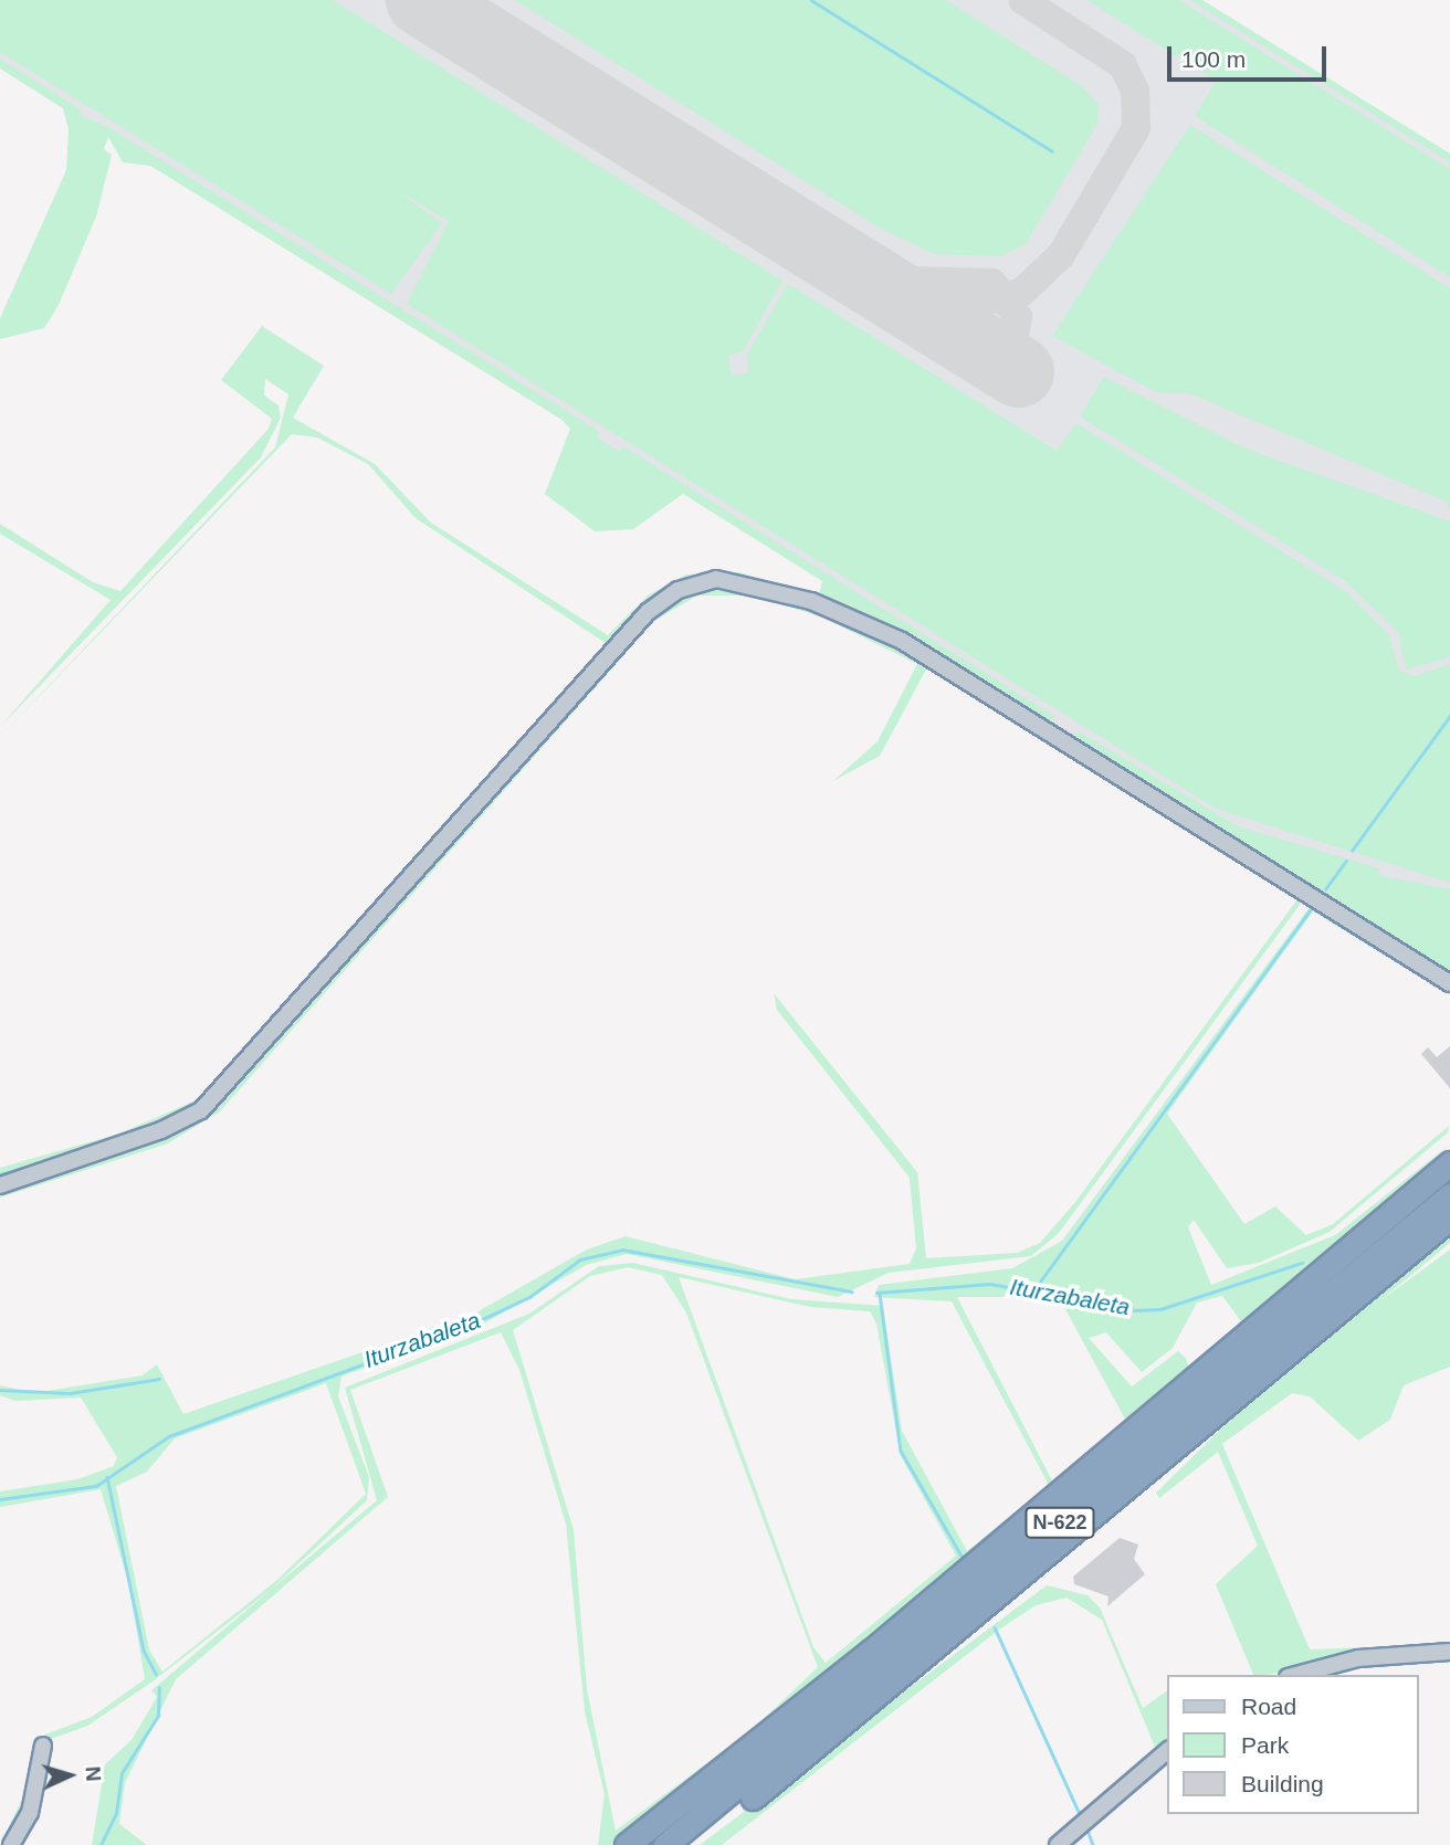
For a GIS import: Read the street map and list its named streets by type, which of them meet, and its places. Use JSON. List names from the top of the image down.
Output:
{
  "streets": {
    "highway": ["N-622"]
  },
  "water": ["Iturzabaleta"],
  "legend": ["Road", "Park", "Building"],
  "scale_bar": "100 m",
  "north": "right"
}
